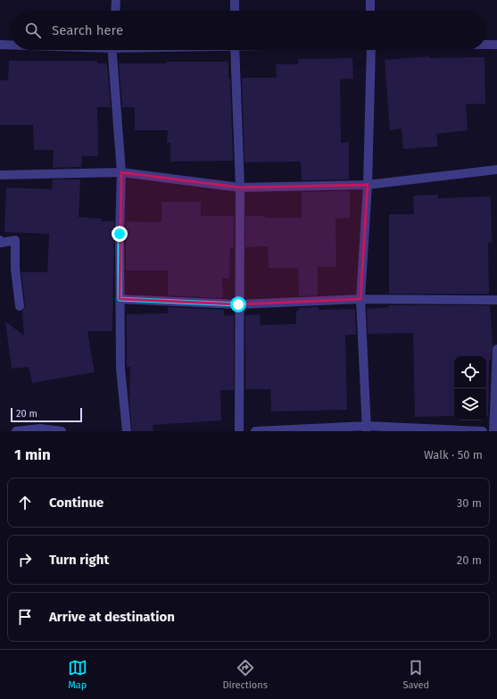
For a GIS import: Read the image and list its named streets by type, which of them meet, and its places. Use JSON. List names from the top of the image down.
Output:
{
  "scale_bar": "20 m",
  "page": {
    "search": "Search here",
    "scale": "20 m",
    "heading": ["1 min", "Walk · 50 m"],
    "list": [
      ["Continue", "30 m"],
      ["Turn right", "20 m"],
      "Arrive at destination"
    ],
    "nav": ["Map", "Directions", "Saved"]
  }
}
